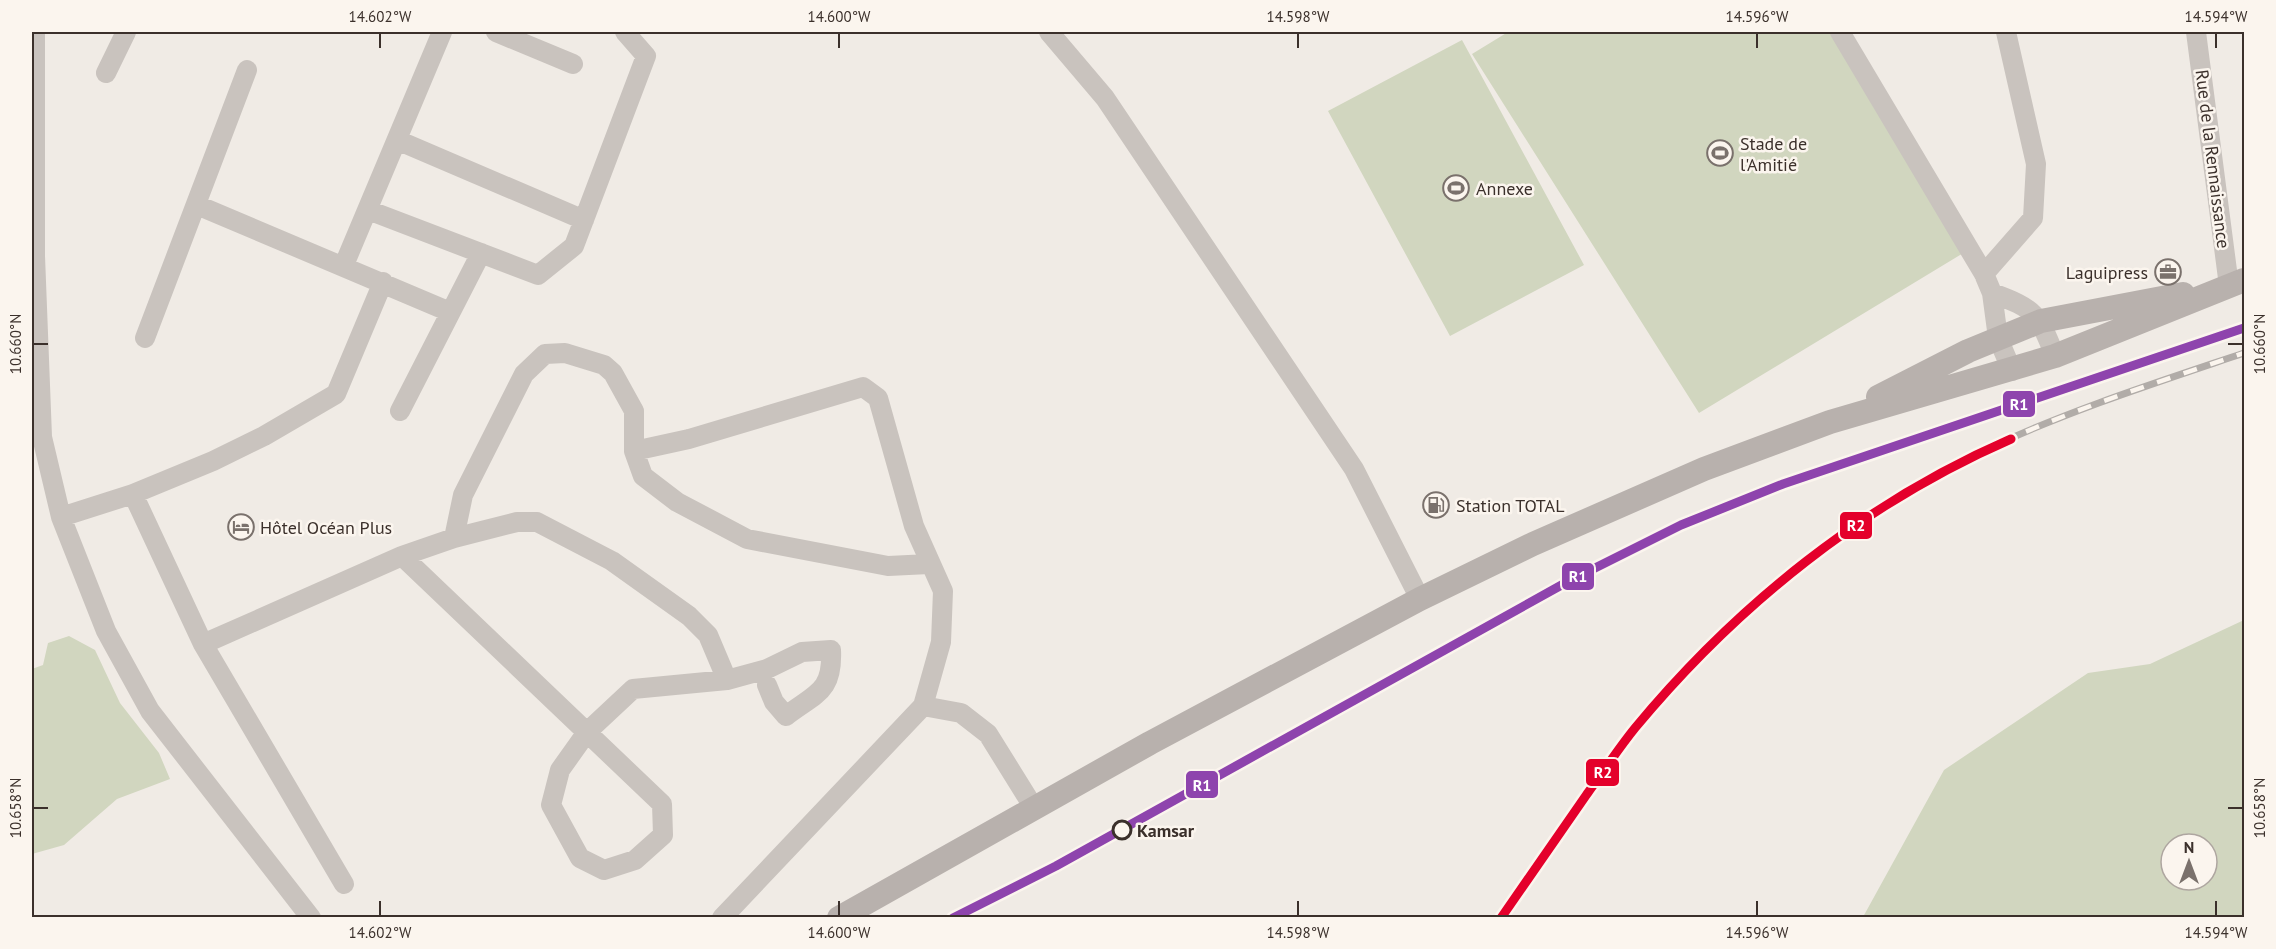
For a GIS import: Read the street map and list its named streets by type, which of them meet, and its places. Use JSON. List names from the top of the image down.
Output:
{
  "streets": {
    "street": ["Rue de la Rennaissance"]
  },
  "places": {
    "sports": ["Stade de l'Amitié", "Annexe"],
    "office": ["Laguipress"],
    "fuel station": ["Station TOTAL"],
    "hotel": ["Hôtel Océan Plus"],
    "other": ["Kamsar"]
  },
  "lines": ["transit line R1", "transit line R2"],
  "north": "top",
  "coordinates": [
    "14.602°W",
    "14.600°W",
    "14.598°W",
    "14.596°W",
    "14.594°W",
    "10.660°N",
    "10.658°N"
  ]
}
